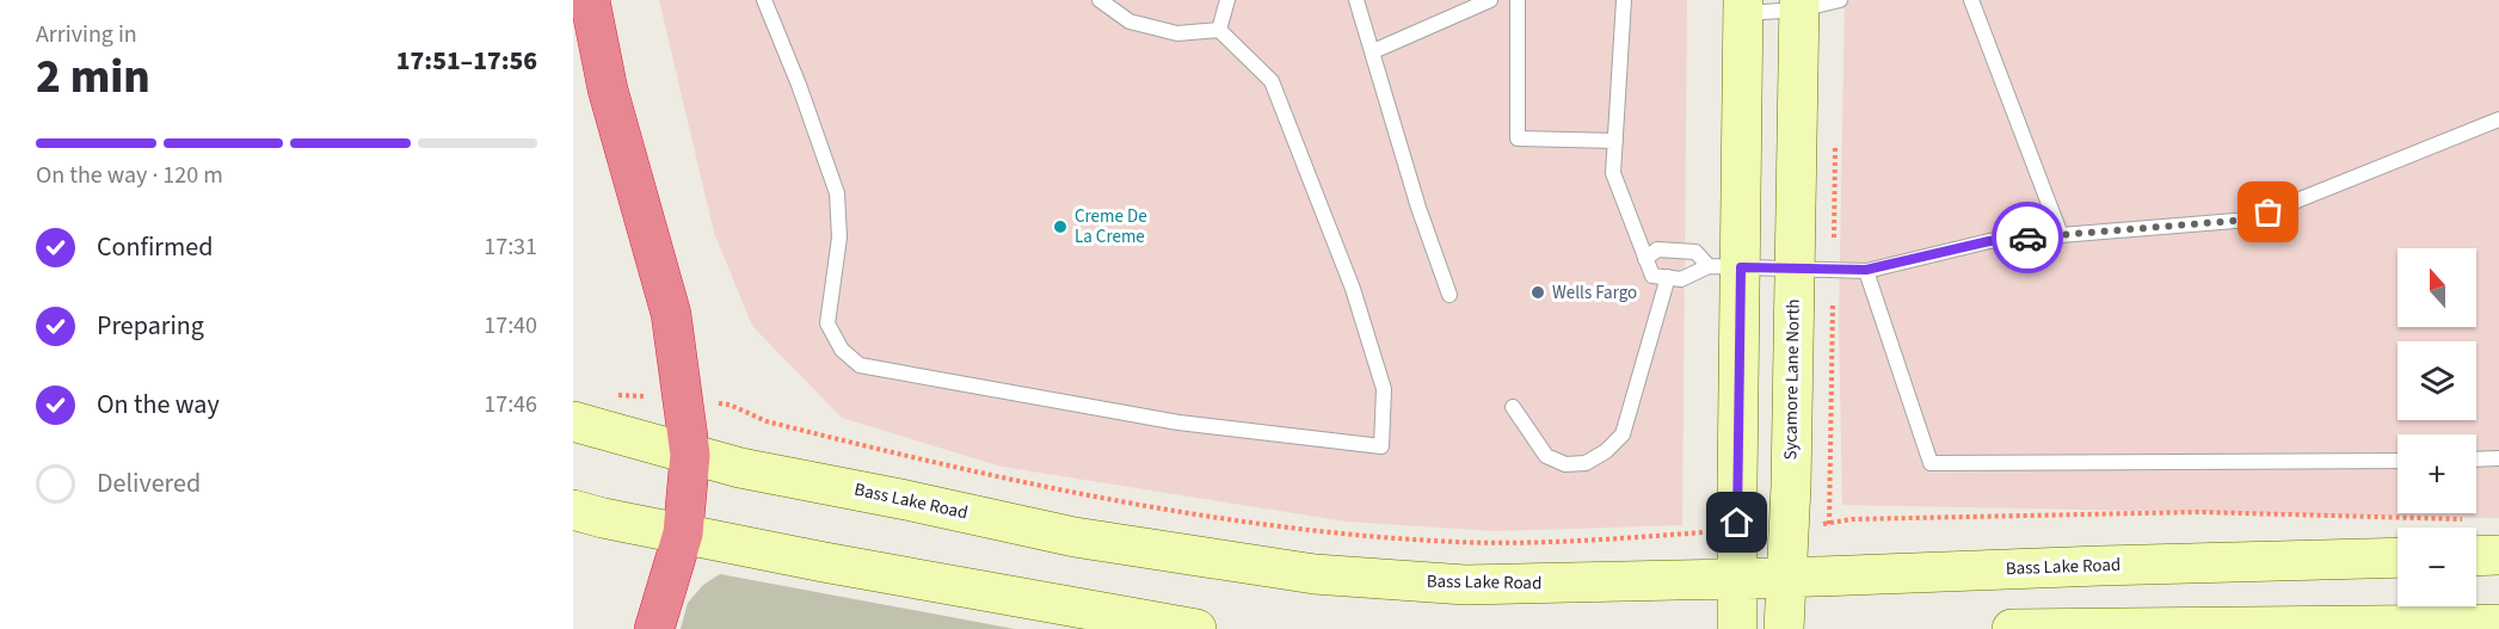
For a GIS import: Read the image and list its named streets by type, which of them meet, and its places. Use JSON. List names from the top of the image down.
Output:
{
  "streets": {
    "main road": ["Sycamore Lane North", "Bass Lake Road"]
  },
  "crossings": [
    ["Sycamore Lane North", "Bass Lake Road"]
  ],
  "places": ["Creme De La Creme", "Wells Fargo"],
  "north": "top",
  "page": {
    "heading": ["2 min", "Arriving in", "17:51–17:56"],
    "bar": "On the way · 120 m",
    "list": [
      ["Confirmed", "17:31"],
      ["Preparing", "17:40"],
      ["On the way", "17:46"],
      "Delivered"
    ],
    "map_buttons": ["+", "−"]
  }
}
